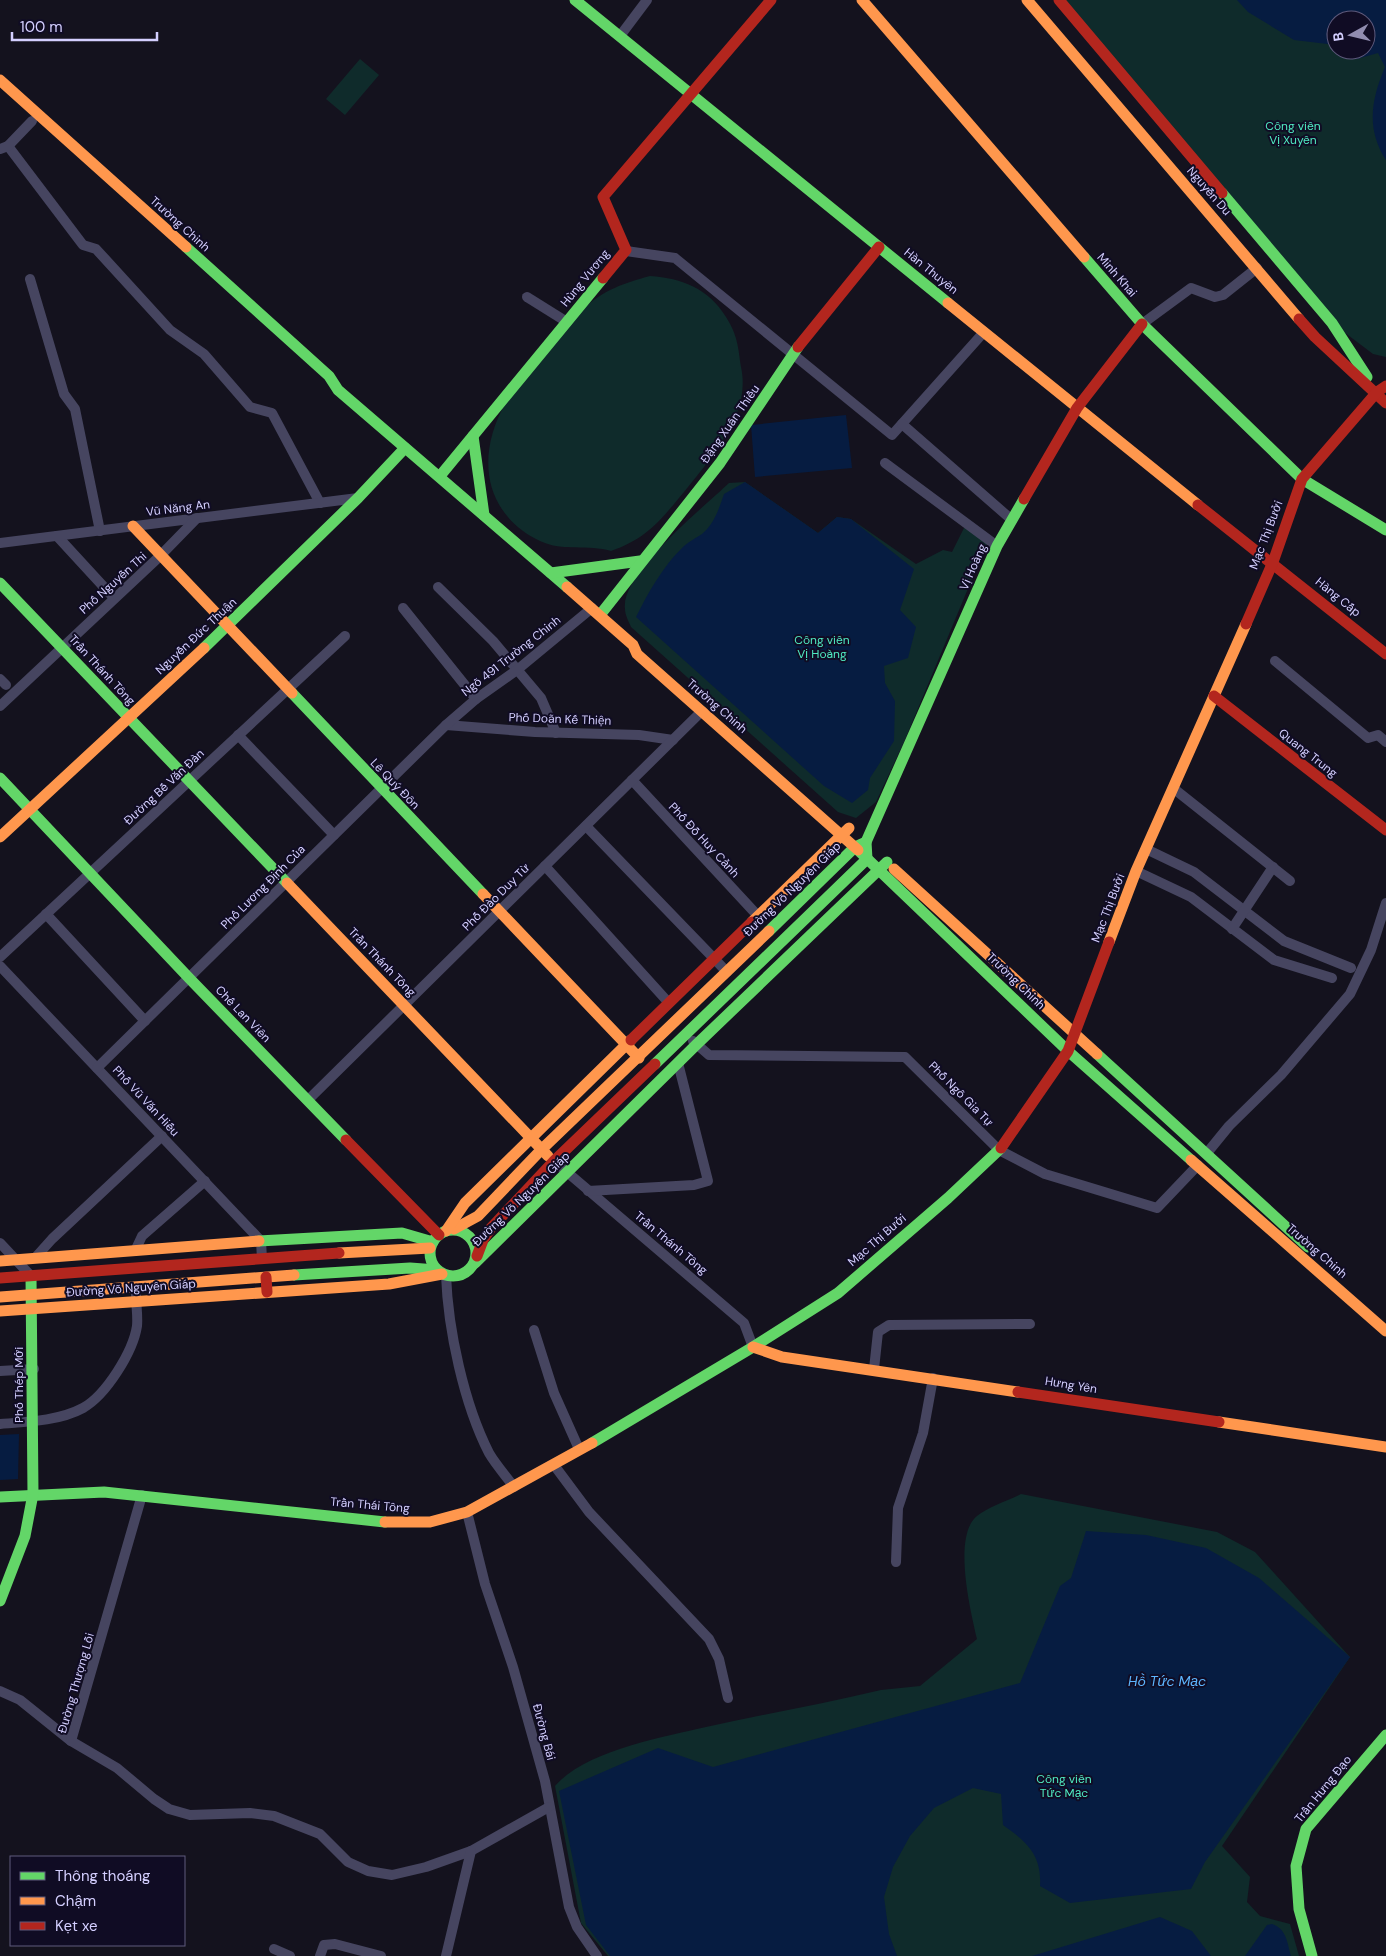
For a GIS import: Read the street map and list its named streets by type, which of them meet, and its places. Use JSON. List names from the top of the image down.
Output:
{
  "streets": {
    "street": [
      "Nguyễn Du",
      "Trường Chinh",
      "Hàn Thuyên",
      "Minh Khai",
      "Hùng Vương",
      "Đặng Xuân Thiều",
      "Vũ Năng An",
      "Mạc Thị Bưởi",
      "Vị Hoàng",
      "Phố Nguyễn Thi",
      "Hàng Cấp",
      "Nguyễn Đức Thuận",
      "Ngõ 491 Trường Chinh",
      "Trần Thánh Tông",
      "Phố Doãn Kế Thiện",
      "Quang Trung",
      "Lê Quý Đôn",
      "Đường Bế Văn Đàn",
      "Phố Đỗ Huy Cảnh",
      "Phố Lương Định Của",
      "Đường Võ Nguyên Giáp",
      "Phố Đào Duy Từ",
      "Chế Lan Viên",
      "Phố Ngô Gia Tự",
      "Phố Vũ Văn Hiếu",
      "Phố Thép Mới",
      "Hưng Yên",
      "Trần Thái Tông",
      "Đường Thượng Lỗi",
      "Đường Bái",
      "Trần Hưng Đạo"
    ]
  },
  "crossings": [
    ["Nguyễn Du", "Mạc Thị Bưởi"],
    ["Trường Chinh", "Hùng Vương"],
    ["Trường Chinh", "Đặng Xuân Thiều"],
    ["Trường Chinh", "Mạc Thị Bưởi"],
    ["Trường Chinh", "Vị Hoàng"],
    ["Trường Chinh", "Nguyễn Đức Thuận"],
    ["Trường Chinh", "Ngõ 491 Trường Chinh"],
    ["Trường Chinh", "Đường Võ Nguyên Giáp"],
    ["Trường Chinh", "Phố Đào Duy Từ"],
    ["Trường Chinh", "Phố Ngô Gia Tự"],
    ["Hàn Thuyên", "Hùng Vương"],
    ["Hàn Thuyên", "Đặng Xuân Thiều"],
    ["Hàn Thuyên", "Mạc Thị Bưởi"],
    ["Hàn Thuyên", "Vị Hoàng"],
    ["Hàn Thuyên", "Hàng Cấp"],
    ["Minh Khai", "Mạc Thị Bưởi"],
    ["Minh Khai", "Vị Hoàng"],
    ["Đặng Xuân Thiều", "Ngõ 491 Trường Chinh"],
    ["Vũ Năng An", "Phố Nguyễn Thi"],
    ["Vũ Năng An", "Nguyễn Đức Thuận"],
    ["Vũ Năng An", "Lê Quý Đôn"],
    ["Mạc Thị Bưởi", "Hàng Cấp"],
    ["Mạc Thị Bưởi", "Trần Thánh Tông"],
    ["Mạc Thị Bưởi", "Quang Trung"],
    ["Mạc Thị Bưởi", "Phố Ngô Gia Tự"],
    ["Mạc Thị Bưởi", "Hưng Yên"],
    ["Mạc Thị Bưởi", "Trần Thái Tông"],
    ["Vị Hoàng", "Đường Võ Nguyên Giáp"],
    ["Phố Nguyễn Thi", "Trần Thánh Tông"],
    ["Phố Nguyễn Thi", "Lê Quý Đôn"],
    ["Nguyễn Đức Thuận", "Trần Thánh Tông"],
    ["Nguyễn Đức Thuận", "Lê Quý Đôn"],
    ["Nguyễn Đức Thuận", "Chế Lan Viên"],
    ["Ngõ 491 Trường Chinh", "Phố Doãn Kế Thiện"],
    ["Ngõ 491 Trường Chinh", "Phố Lương Định Của"],
    ["Trần Thánh Tông", "Đường Bế Văn Đàn"],
    ["Trần Thánh Tông", "Phố Lương Định Của"],
    ["Trần Thánh Tông", "Đường Võ Nguyên Giáp"],
    ["Trần Thánh Tông", "Phố Đào Duy Từ"],
    ["Trần Thánh Tông", "Hưng Yên"],
    ["Trần Thánh Tông", "Trần Thái Tông"],
    ["Phố Doãn Kế Thiện", "Phố Lương Định Của"],
    ["Phố Doãn Kế Thiện", "Phố Đào Duy Từ"],
    ["Lê Quý Đôn", "Đường Bế Văn Đàn"],
    ["Lê Quý Đôn", "Phố Lương Định Của"],
    ["Lê Quý Đôn", "Đường Võ Nguyên Giáp"],
    ["Lê Quý Đôn", "Phố Đào Duy Từ"],
    ["Đường Bế Văn Đàn", "Chế Lan Viên"],
    ["Phố Đỗ Huy Cảnh", "Đường Võ Nguyên Giáp"],
    ["Phố Đỗ Huy Cảnh", "Phố Đào Duy Từ"],
    ["Phố Lương Định Của", "Chế Lan Viên"],
    ["Phố Lương Định Của", "Phố Vũ Văn Hiếu"],
    ["Đường Võ Nguyên Giáp", "Chế Lan Viên"],
    ["Đường Võ Nguyên Giáp", "Phố Ngô Gia Tự"],
    ["Đường Võ Nguyên Giáp", "Phố Thép Mới"],
    ["Phố Đào Duy Từ", "Chế Lan Viên"],
    ["Phố Thép Mới", "Trần Thái Tông"],
    ["Hưng Yên", "Trần Thái Tông"],
    ["Trần Thái Tông", "Đường Thượng Lỗi"],
    ["Trần Thái Tông", "Đường Bái"],
    ["Đường Thượng Lỗi", "Đường Bái"]
  ],
  "water": ["Hồ Tức Mạc"],
  "parks": ["Công viên Vị Xuyên", "Công viên Vị Hoàng", "Công viên Tức Mạc"],
  "legend": ["Thông thoáng", "Chậm", "Kẹt xe"],
  "scale_bar": "100 m",
  "north": "left"
}
